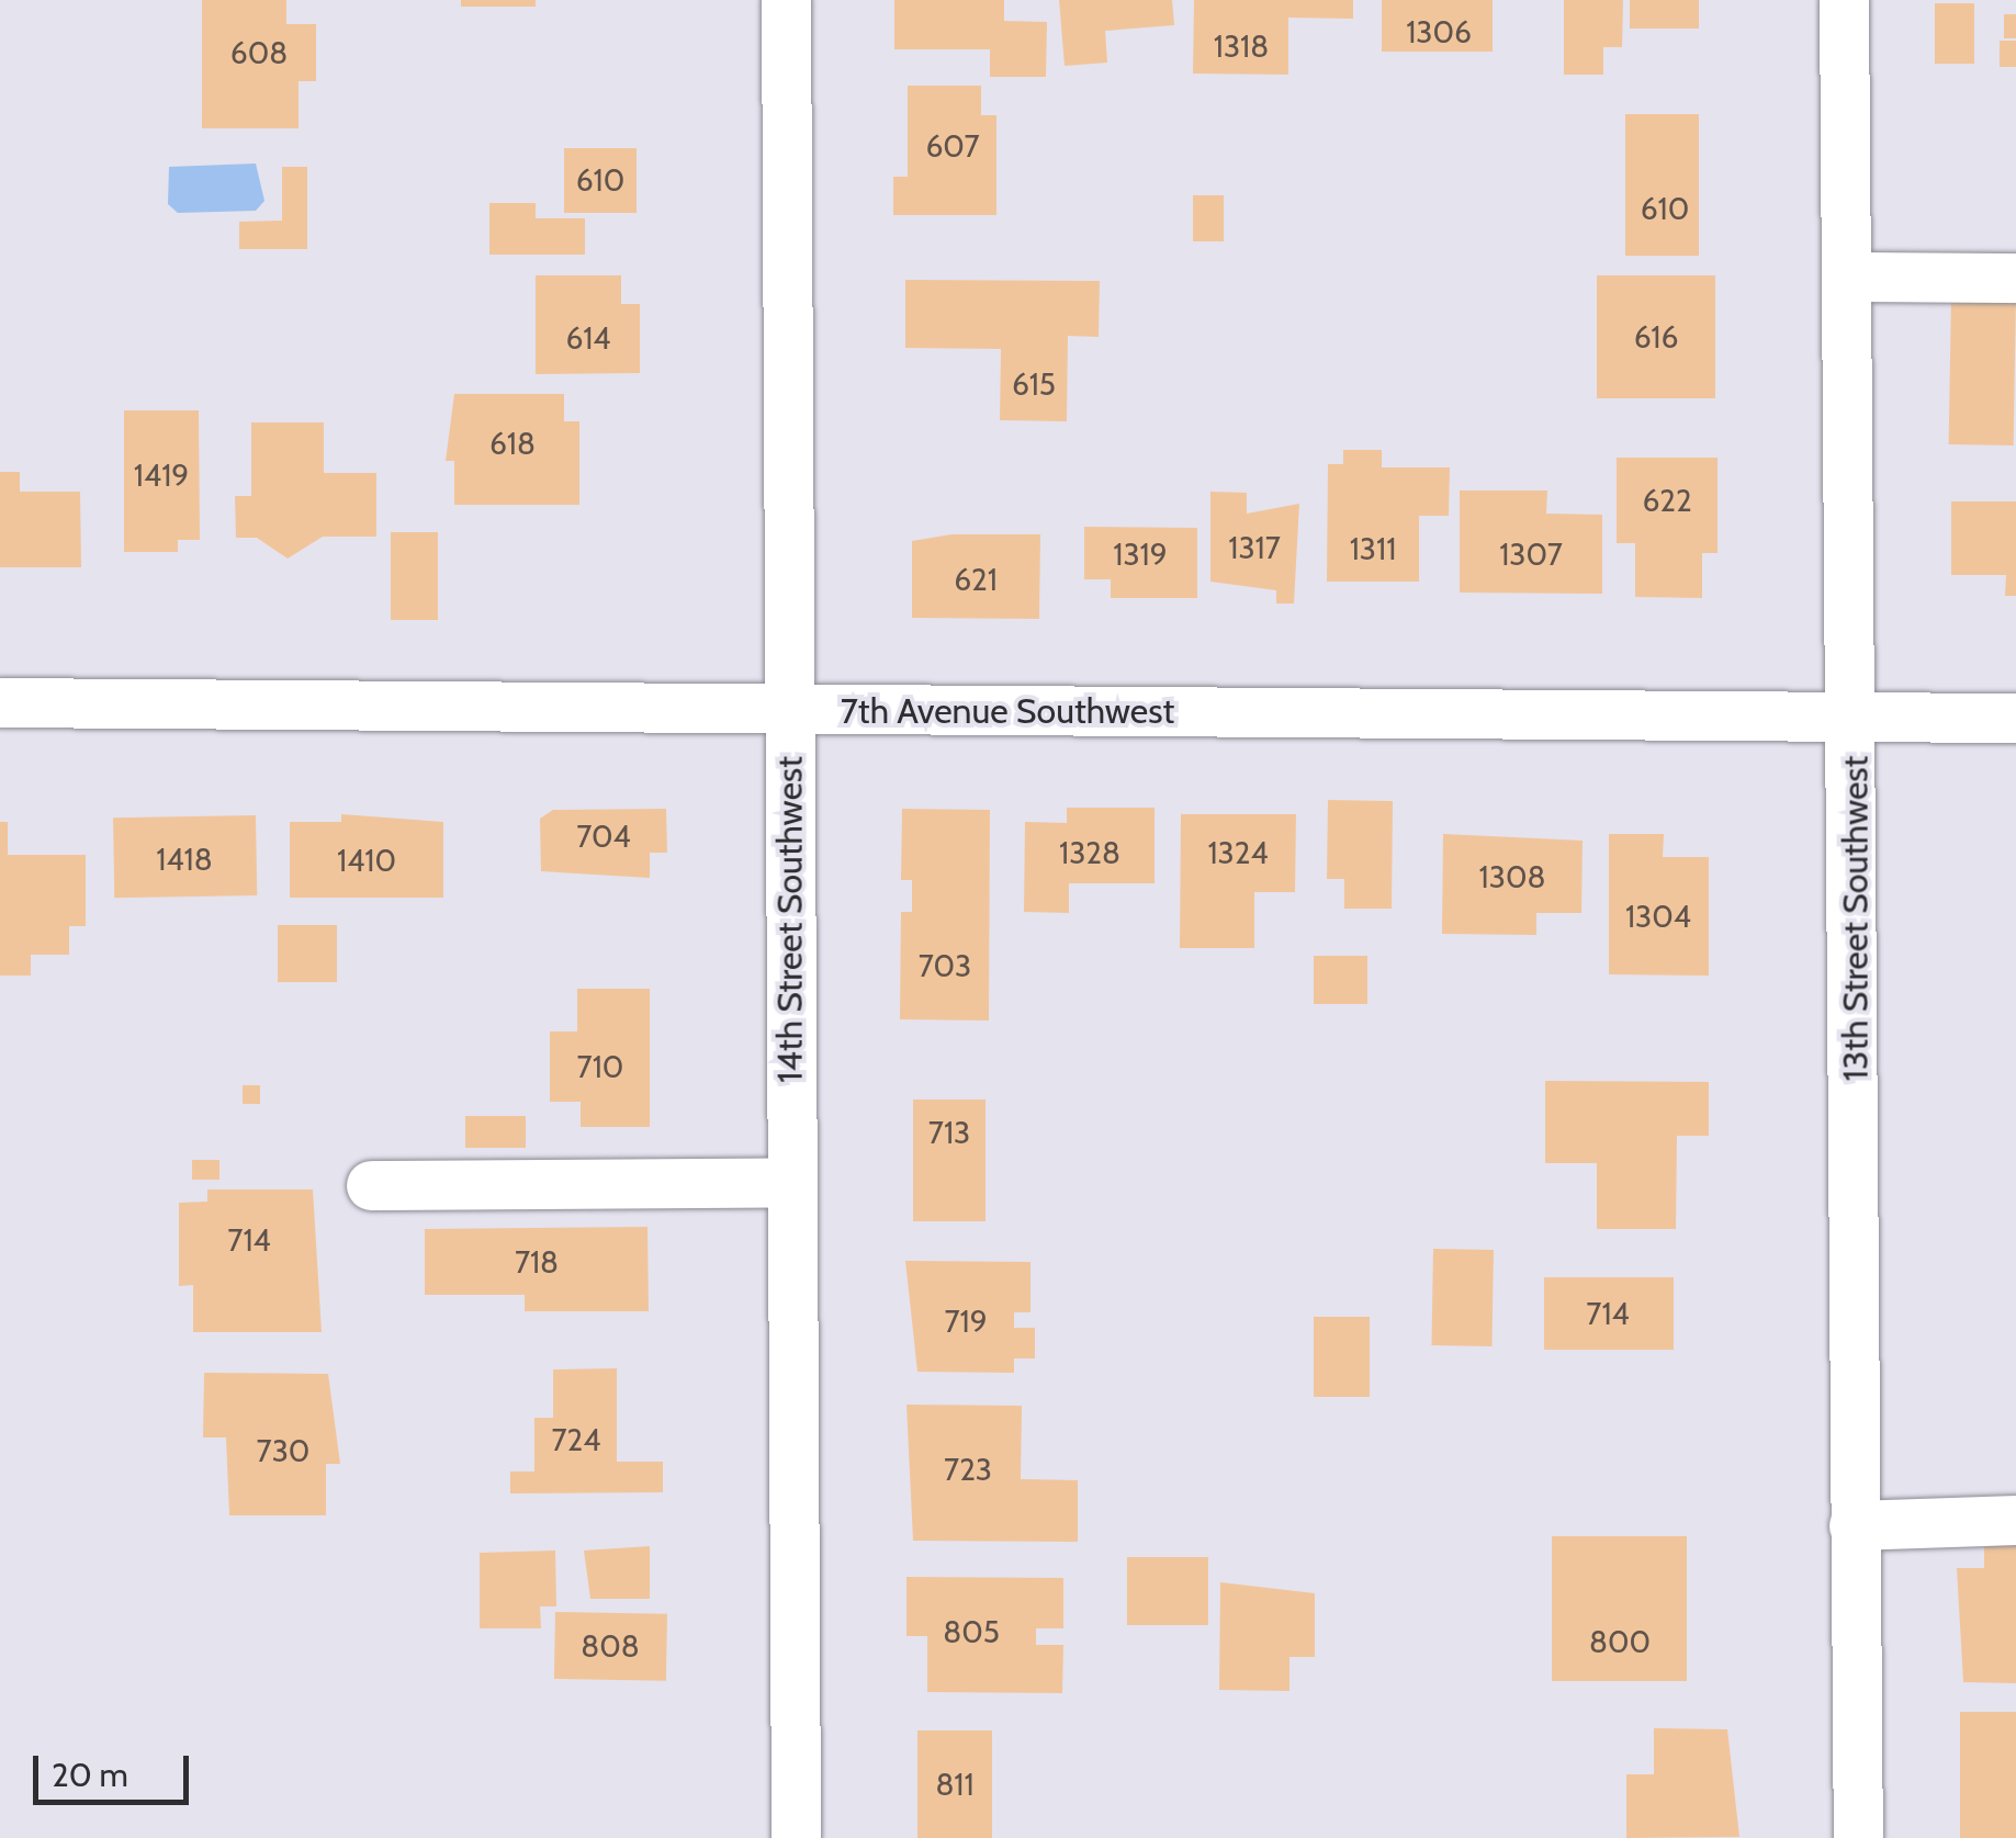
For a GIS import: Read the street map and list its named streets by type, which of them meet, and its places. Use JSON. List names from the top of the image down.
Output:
{
  "streets": {
    "street": ["7th Avenue Southwest", "13th Street Southwest", "14th Street Southwest"]
  },
  "crossings": [
    ["7th Avenue Southwest", "13th Street Southwest"],
    ["7th Avenue Southwest", "14th Street Southwest"]
  ],
  "house_numbers": [
    "1306",
    "1318",
    "608",
    "607",
    "610",
    "610",
    "616",
    "614",
    "615",
    "618",
    "1419",
    "622",
    "1317",
    "1311",
    "1319",
    "1307",
    "621",
    "704",
    "1328",
    "1324",
    "1418",
    "1410",
    "1308",
    "1304",
    "703",
    "710",
    "713",
    "714",
    "718",
    "714",
    "719",
    "724",
    "730",
    "723",
    "805",
    "800",
    "808",
    "811"
  ],
  "scale_bar": "20 m"
}
